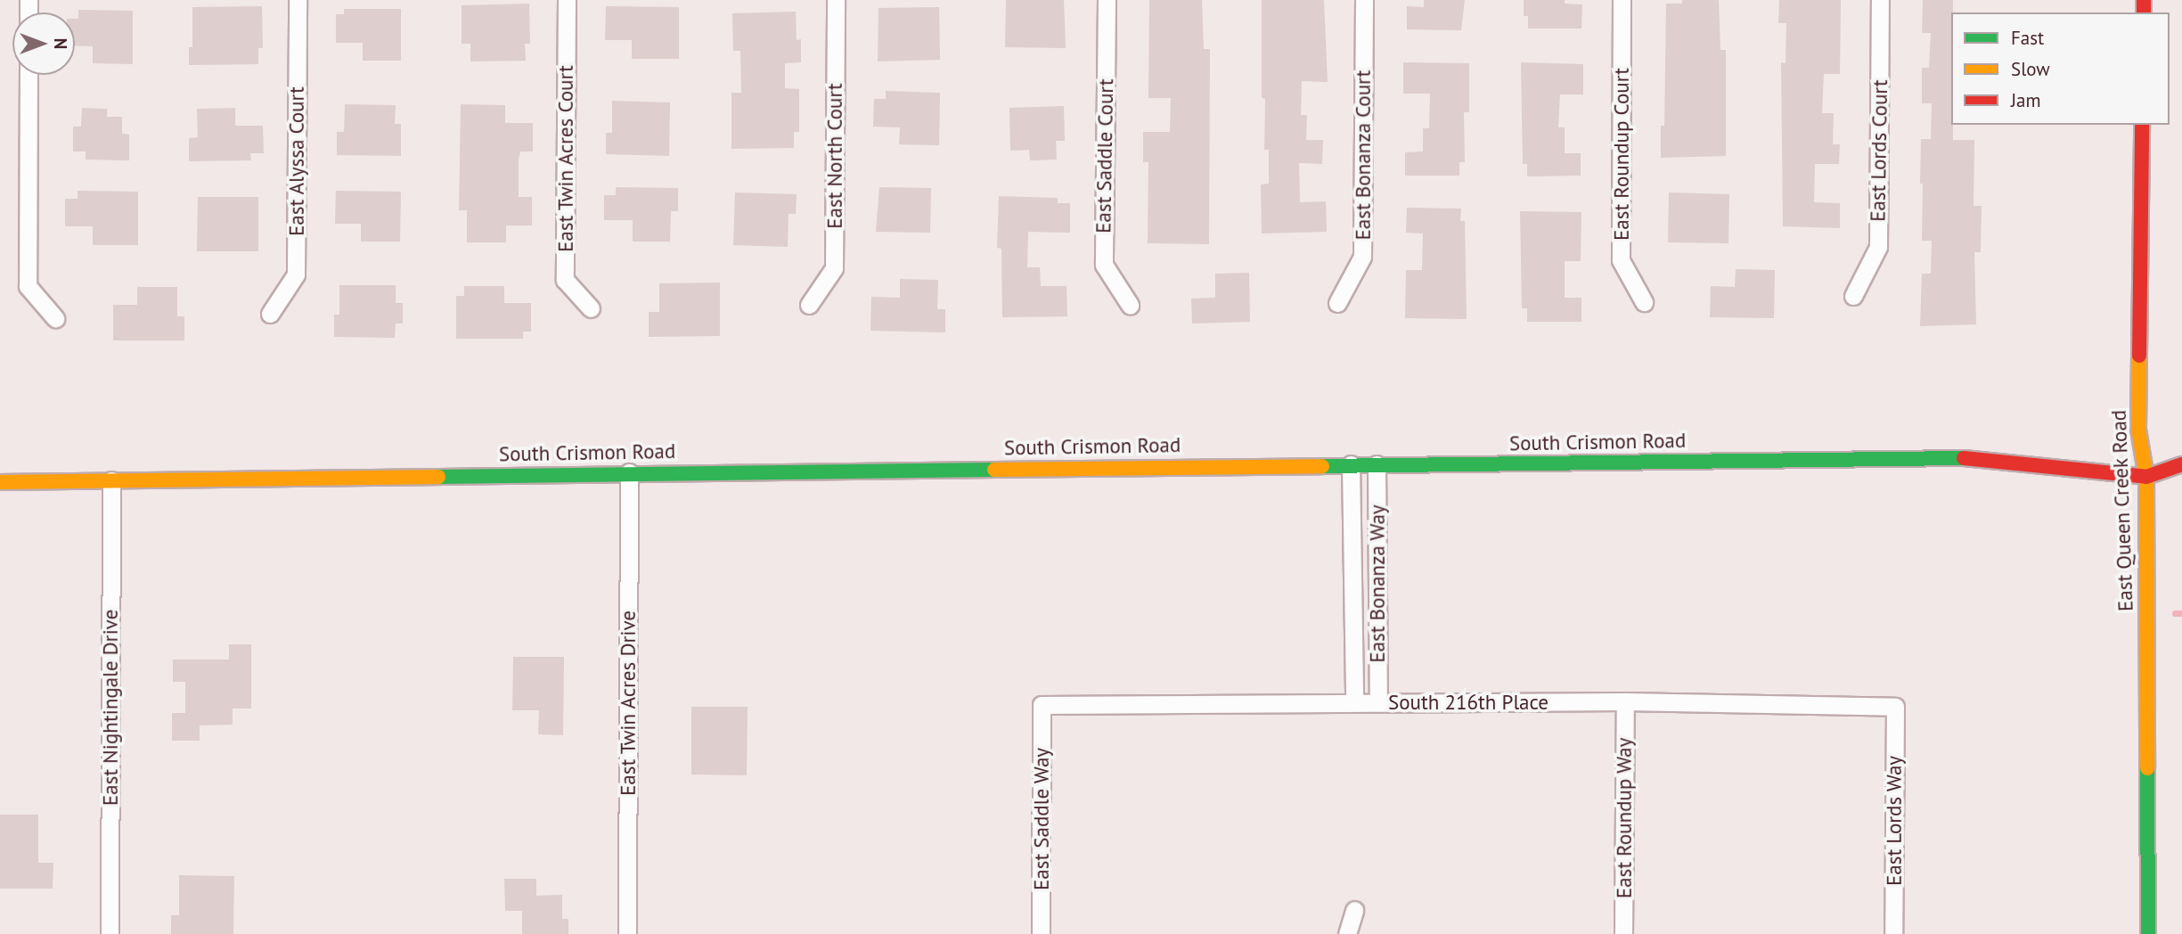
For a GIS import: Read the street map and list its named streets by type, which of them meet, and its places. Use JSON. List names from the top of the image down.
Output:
{
  "streets": {
    "street": [
      "East Lords Court",
      "East Roundup Court",
      "East Bonanza Court",
      "East North Court",
      "East Saddle Court",
      "East Twin Acres Court",
      "East Alyssa Court",
      "South Crismon Road",
      "East Queen Creek Road",
      "East Bonanza Way",
      "South 216th Place",
      "East Twin Acres Drive",
      "East Nightingale Drive",
      "East Roundup Way",
      "East Saddle Way",
      "East Lords Way"
    ]
  },
  "crossings": [
    ["South Crismon Road", "East Queen Creek Road"],
    ["South Crismon Road", "East Bonanza Way"],
    ["South Crismon Road", "East Twin Acres Drive"],
    ["South Crismon Road", "East Nightingale Drive"],
    ["East Bonanza Way", "South 216th Place"],
    ["South 216th Place", "East Roundup Way"],
    ["South 216th Place", "East Saddle Way"],
    ["South 216th Place", "East Lords Way"]
  ],
  "legend": ["Fast", "Slow", "Jam"],
  "north": "right"
}
